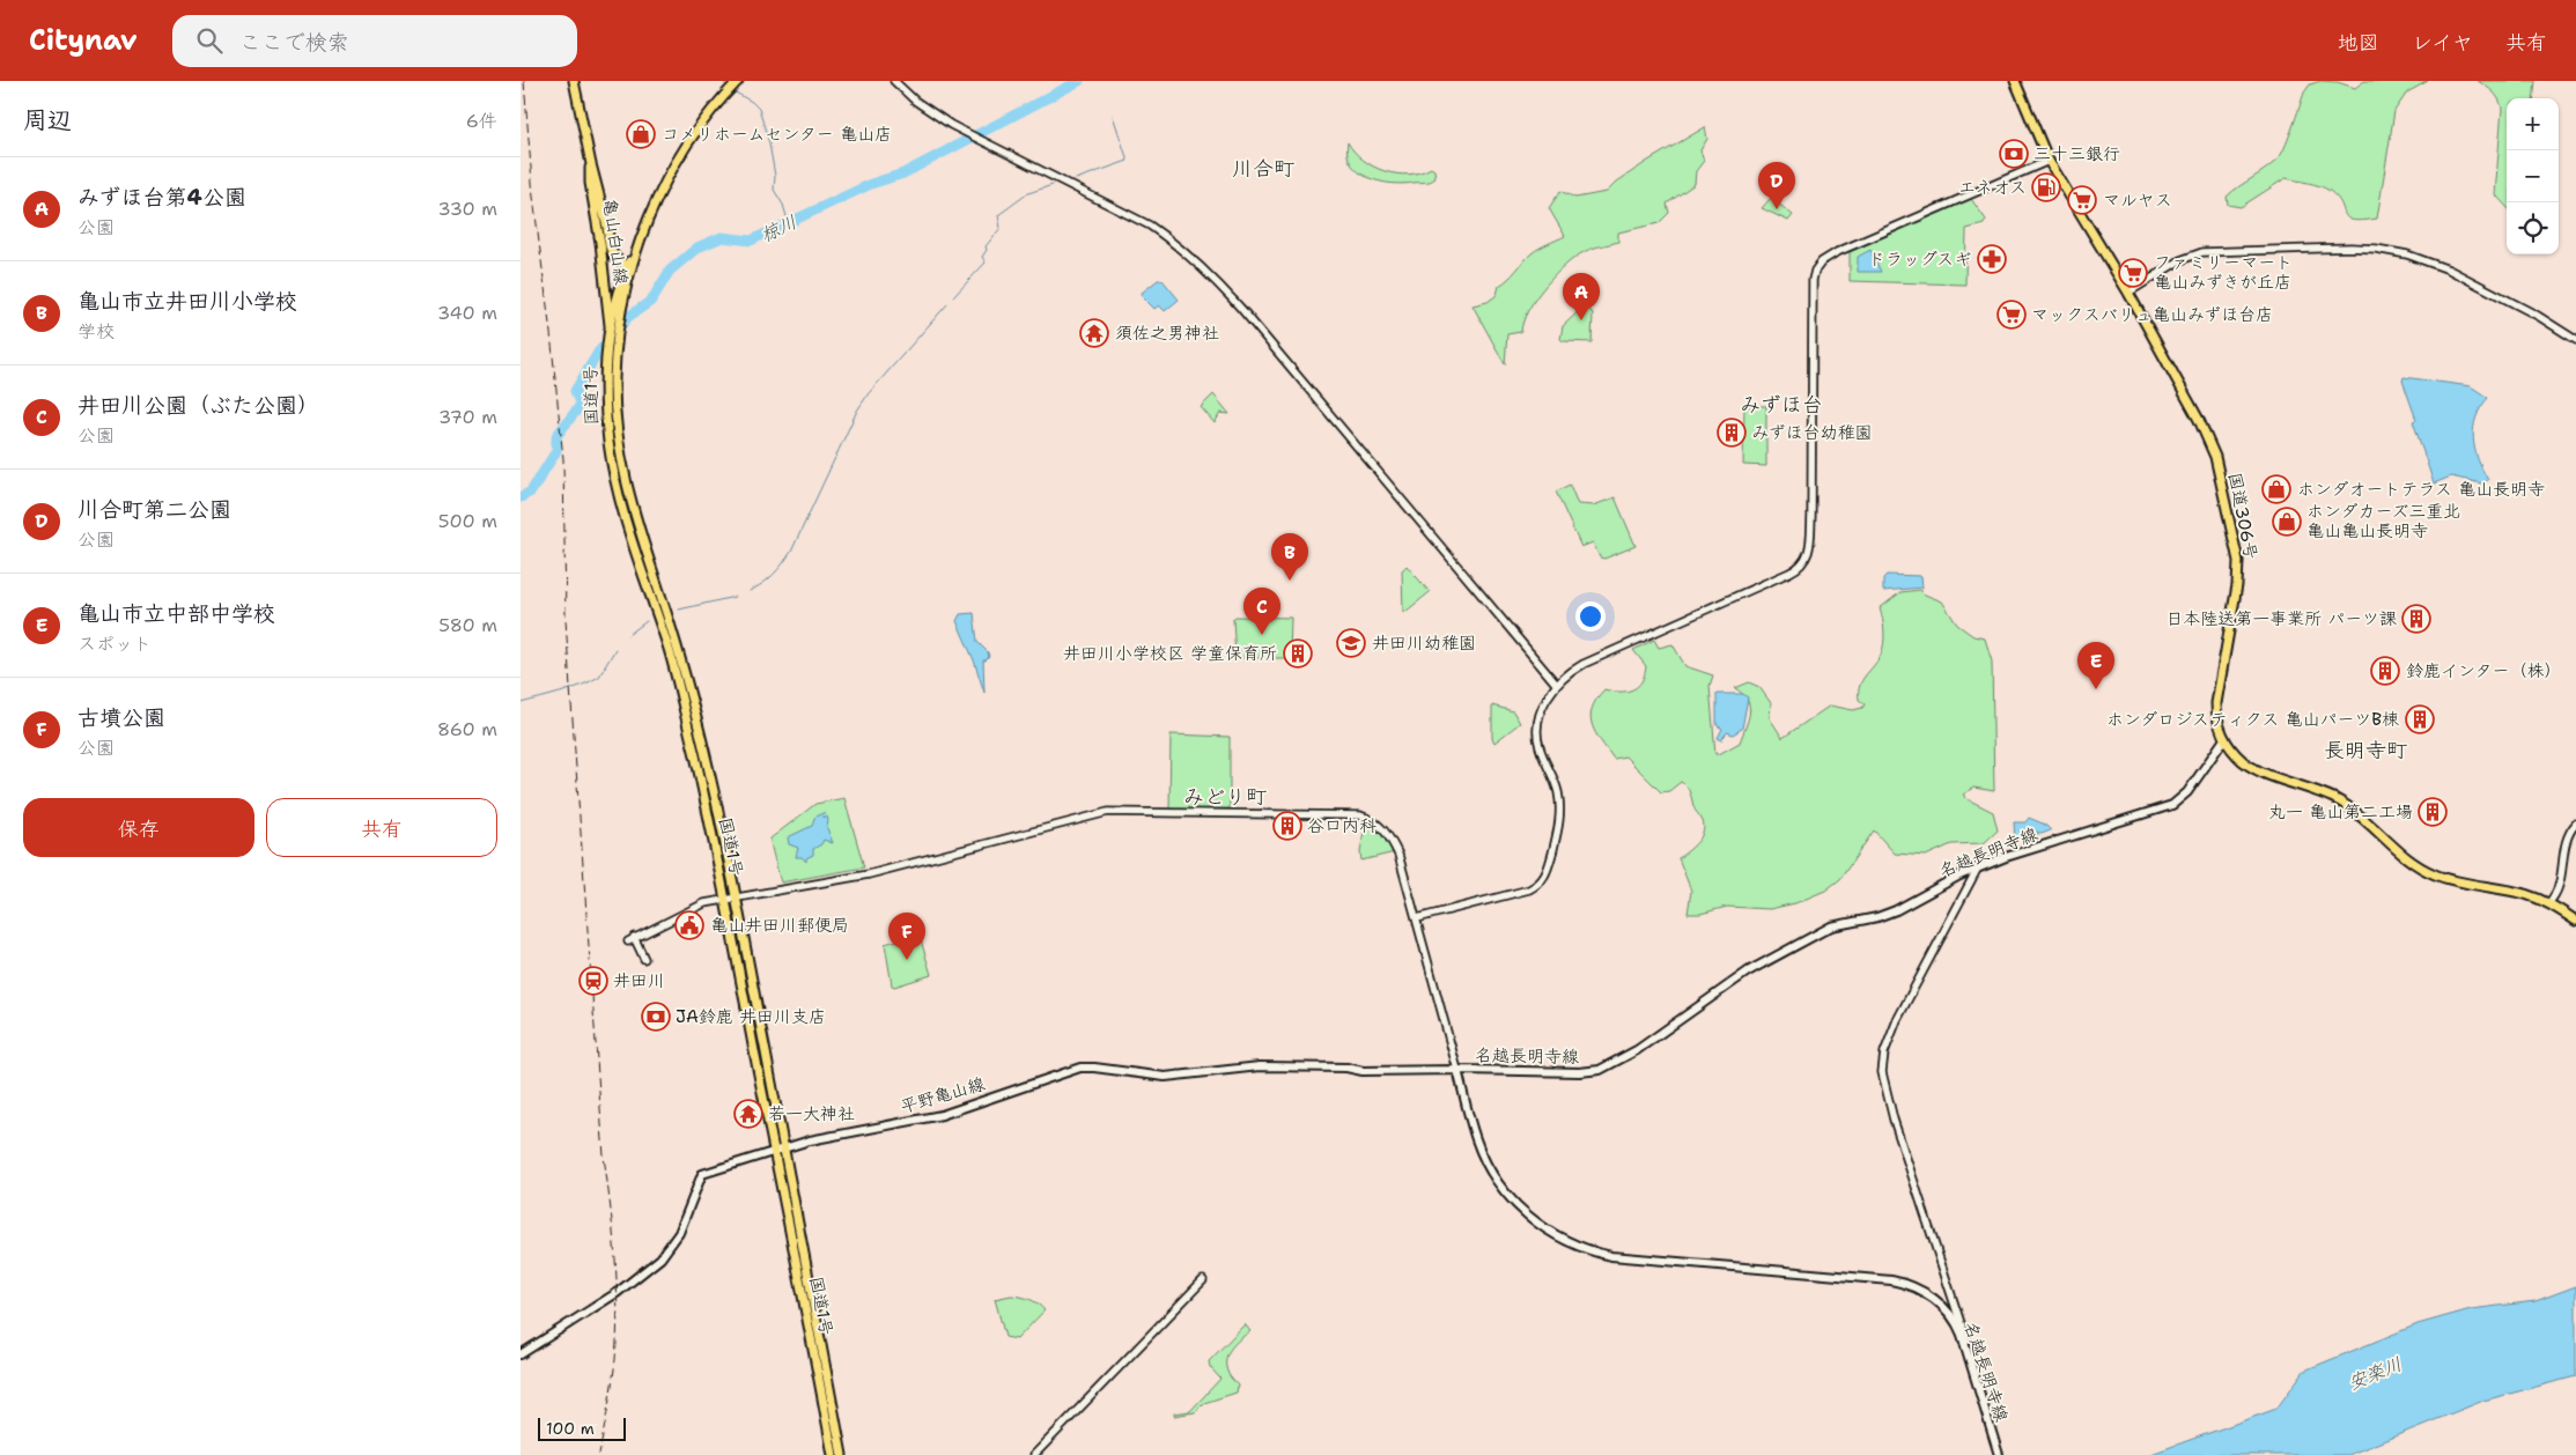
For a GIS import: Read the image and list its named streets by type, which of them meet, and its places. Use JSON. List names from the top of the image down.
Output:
{
  "streets": {
    "main road": [
      "亀山白山線",
      "国道1号",
      "国道306号",
      "名越長明寺線",
      "平野亀山線"
    ]
  },
  "crossings": [
    ["亀山白山線", "国道1号"],
    ["国道1号", "平野亀山線"],
    ["国道306号", "名越長明寺線"],
    ["名越長明寺線", "平野亀山線"]
  ],
  "districts": [
    "川合町",
    "みずほ台",
    "長明寺町",
    "みどり町"
  ],
  "water": ["椋川", "安楽川"],
  "places": {
    "shop": ["コメリホームセンター 亀山店", "ホンダオートテラス 亀山長明寺", "ホンダカーズ三重北 亀山亀山長明寺"],
    "bank": ["三十三銀行", "JA鈴鹿 井田川支店"],
    "fuel station": ["エネオス"],
    "supermarket": ["マルヤス", "ファミリーマート 亀山みずきが丘店", "マックスバリュ亀山みずほ台店"],
    "pharmacy": ["ドラッグスギ"],
    "temple": ["須佐之男神社", "若一大神社"],
    "building": [
      "みずほ台幼稚園",
      "日本陸送第一事業所 パーツ課",
      "井田川小学校区 学童保育所",
      "鈴鹿インター（株）",
      "ホンダロジスティクス 亀山パーツB棟",
      "丸一 亀山第二工場",
      "谷口内科"
    ],
    "school or university": ["井田川幼稚園"],
    "public building": ["亀山井田川郵便局"],
    "station": ["井田川"]
  },
  "scale_bar": "100 m",
  "page": {
    "header": "Citynav",
    "search": "ここで検索",
    "nav": ["地図", "レイヤ", "共有"],
    "heading": ["周辺", "6件"],
    "map_buttons": ["+", "−"],
    "list": [
      {
        "mark": "A",
        "name": "みずほ台第4公園",
        "note": "公園",
        "value": "330 m"
      },
      {
        "mark": "B",
        "name": "亀山市立井田川小学校",
        "note": "学校",
        "value": "340 m"
      },
      {
        "mark": "C",
        "name": "井田川公園（ぶた公園）",
        "note": "公園",
        "value": "370 m"
      },
      {
        "mark": "D",
        "name": "川合町第二公園",
        "note": "公園",
        "value": "500 m"
      },
      {
        "mark": "E",
        "name": "亀山市立中部中学校",
        "note": "スポット",
        "value": "580 m"
      },
      {
        "mark": "F",
        "name": "古墳公園",
        "note": "公園",
        "value": "860 m"
      }
    ],
    "pins": [
      "D",
      "A",
      "B",
      "C",
      "E",
      "F"
    ],
    "buttons": ["保存", "共有"],
    "scale": "100 m"
  }
}
